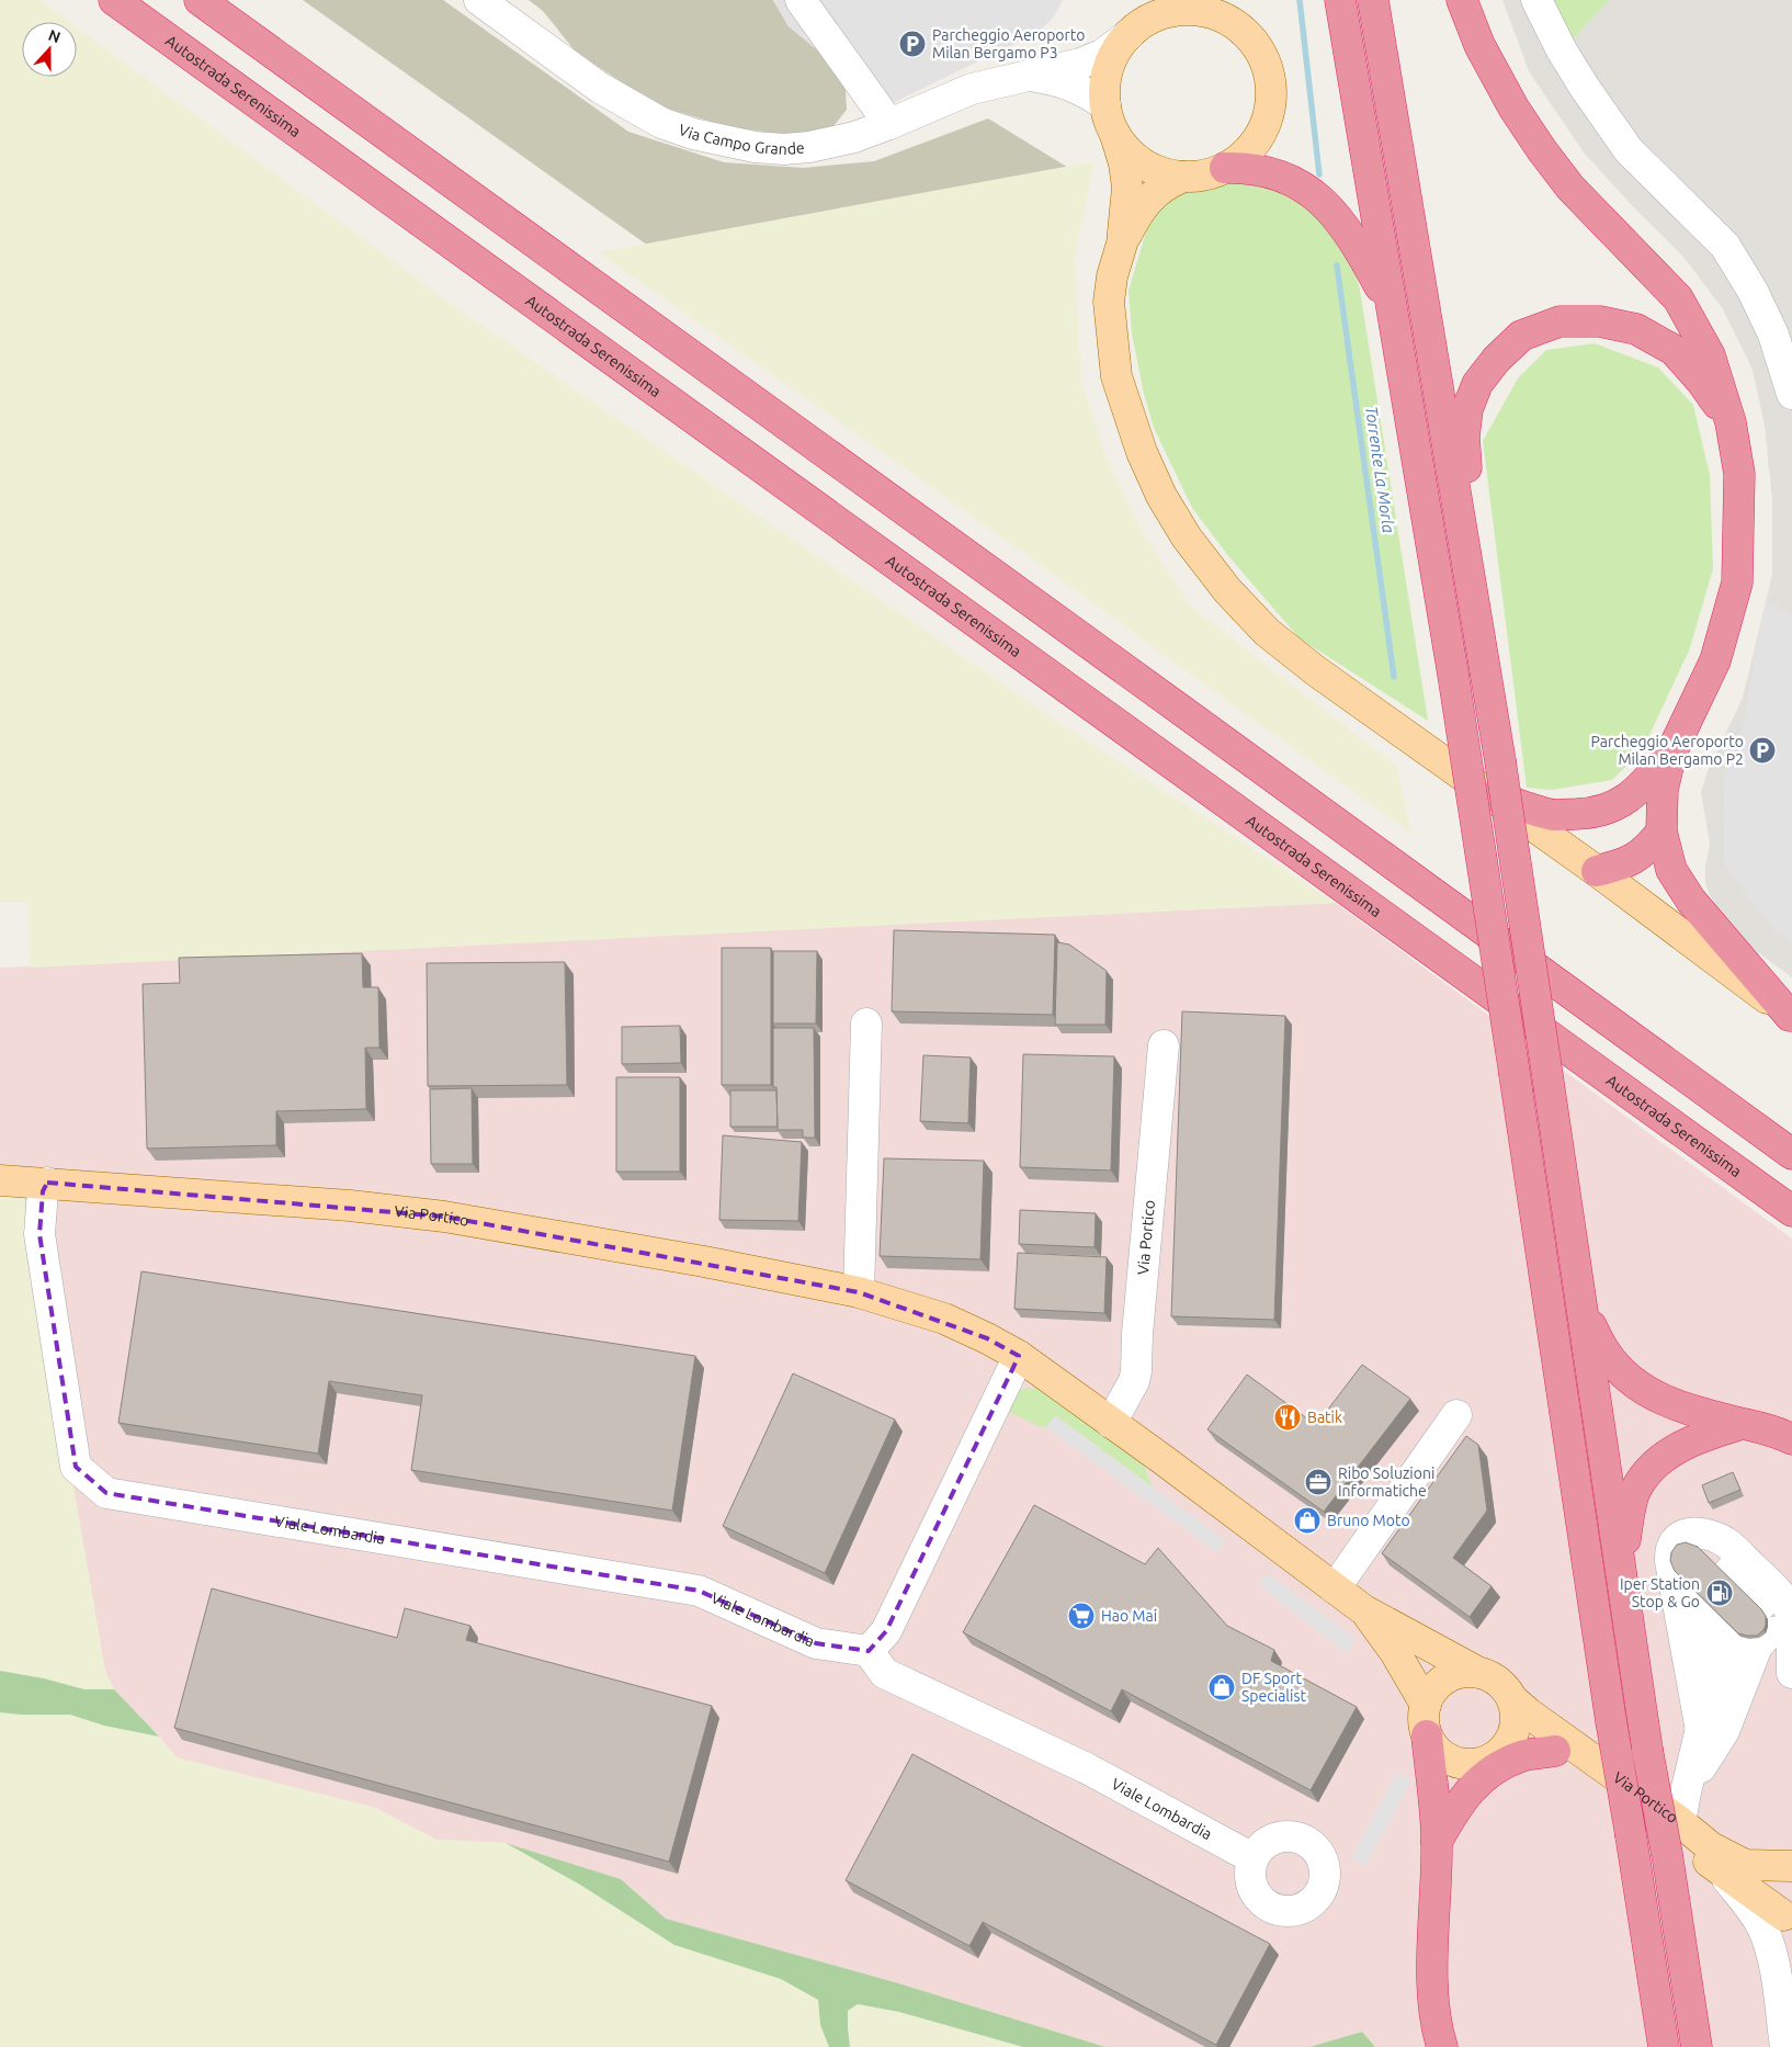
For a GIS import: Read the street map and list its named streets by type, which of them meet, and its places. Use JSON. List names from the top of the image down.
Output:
{
  "streets": {
    "highway": ["Autostrada Serenissima"],
    "main road": ["Via Portico"],
    "street": ["Via Campo Grande", "Viale Lombardia"]
  },
  "crossings": [
    ["Via Portico", "Viale Lombardia"]
  ],
  "water": ["Torrente La Morla"],
  "places": {
    "parking": ["Parcheggio Aeroporto Milan Bergamo P3", "Parcheggio Aeroporto Milan Bergamo P2"],
    "restaurant": ["Batik"],
    "office": ["Ribo Soluzioni Informatiche"],
    "shop": ["Bruno Moto", "DF Sport Specialist"],
    "fuel station": ["Iper Station Stop & Go"],
    "supermarket": ["Hao Mai"]
  },
  "north": "top"
}
